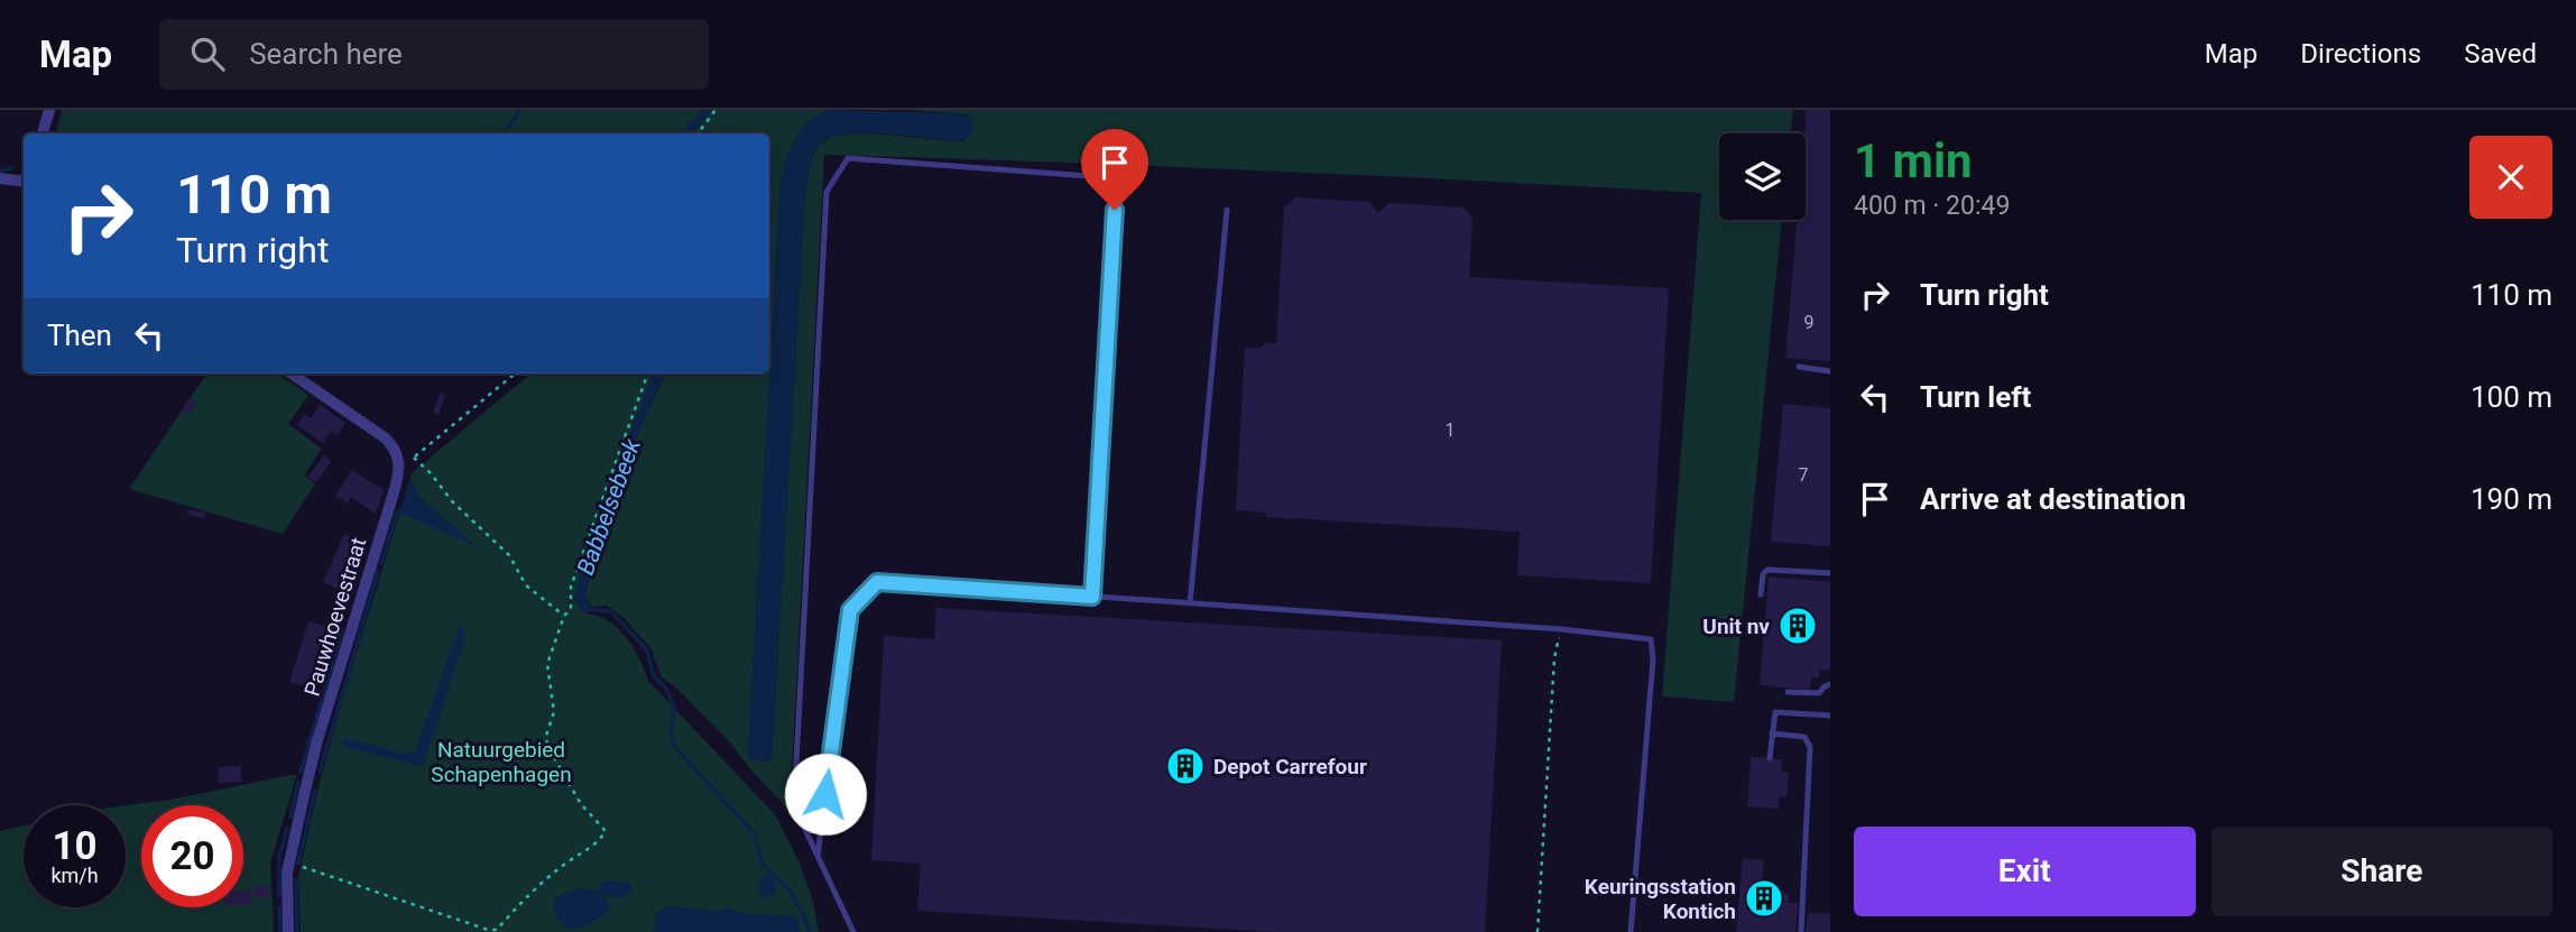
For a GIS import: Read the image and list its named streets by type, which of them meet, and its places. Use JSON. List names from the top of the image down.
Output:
{
  "streets": {
    "street": ["Pauwhoevestraat"]
  },
  "water": ["Babbelsebeek"],
  "parks": ["Natuurgebied Schapenhagen"],
  "places": {
    "building": ["Unit nv", "Depot Carrefour", "Keuringsstation Kontich"]
  },
  "house_numbers": ["9", "1", "7"],
  "page": {
    "header": "Map",
    "search": "Search here",
    "nav": ["Map", "Directions", "Saved"],
    "heading": ["1 min", "400 m · 20:49"],
    "turn": ["110 m", "Turn right"],
    "list": [
      {
        "name": "Turn right",
        "value": "110 m"
      },
      {
        "name": "Turn left",
        "value": "100 m"
      },
      {
        "name": "Arrive at destination",
        "value": "190 m"
      }
    ],
    "then": "Then",
    "speed": "10 km/h",
    "limit": "20",
    "buttons": ["Exit", "Share"]
  }
}
